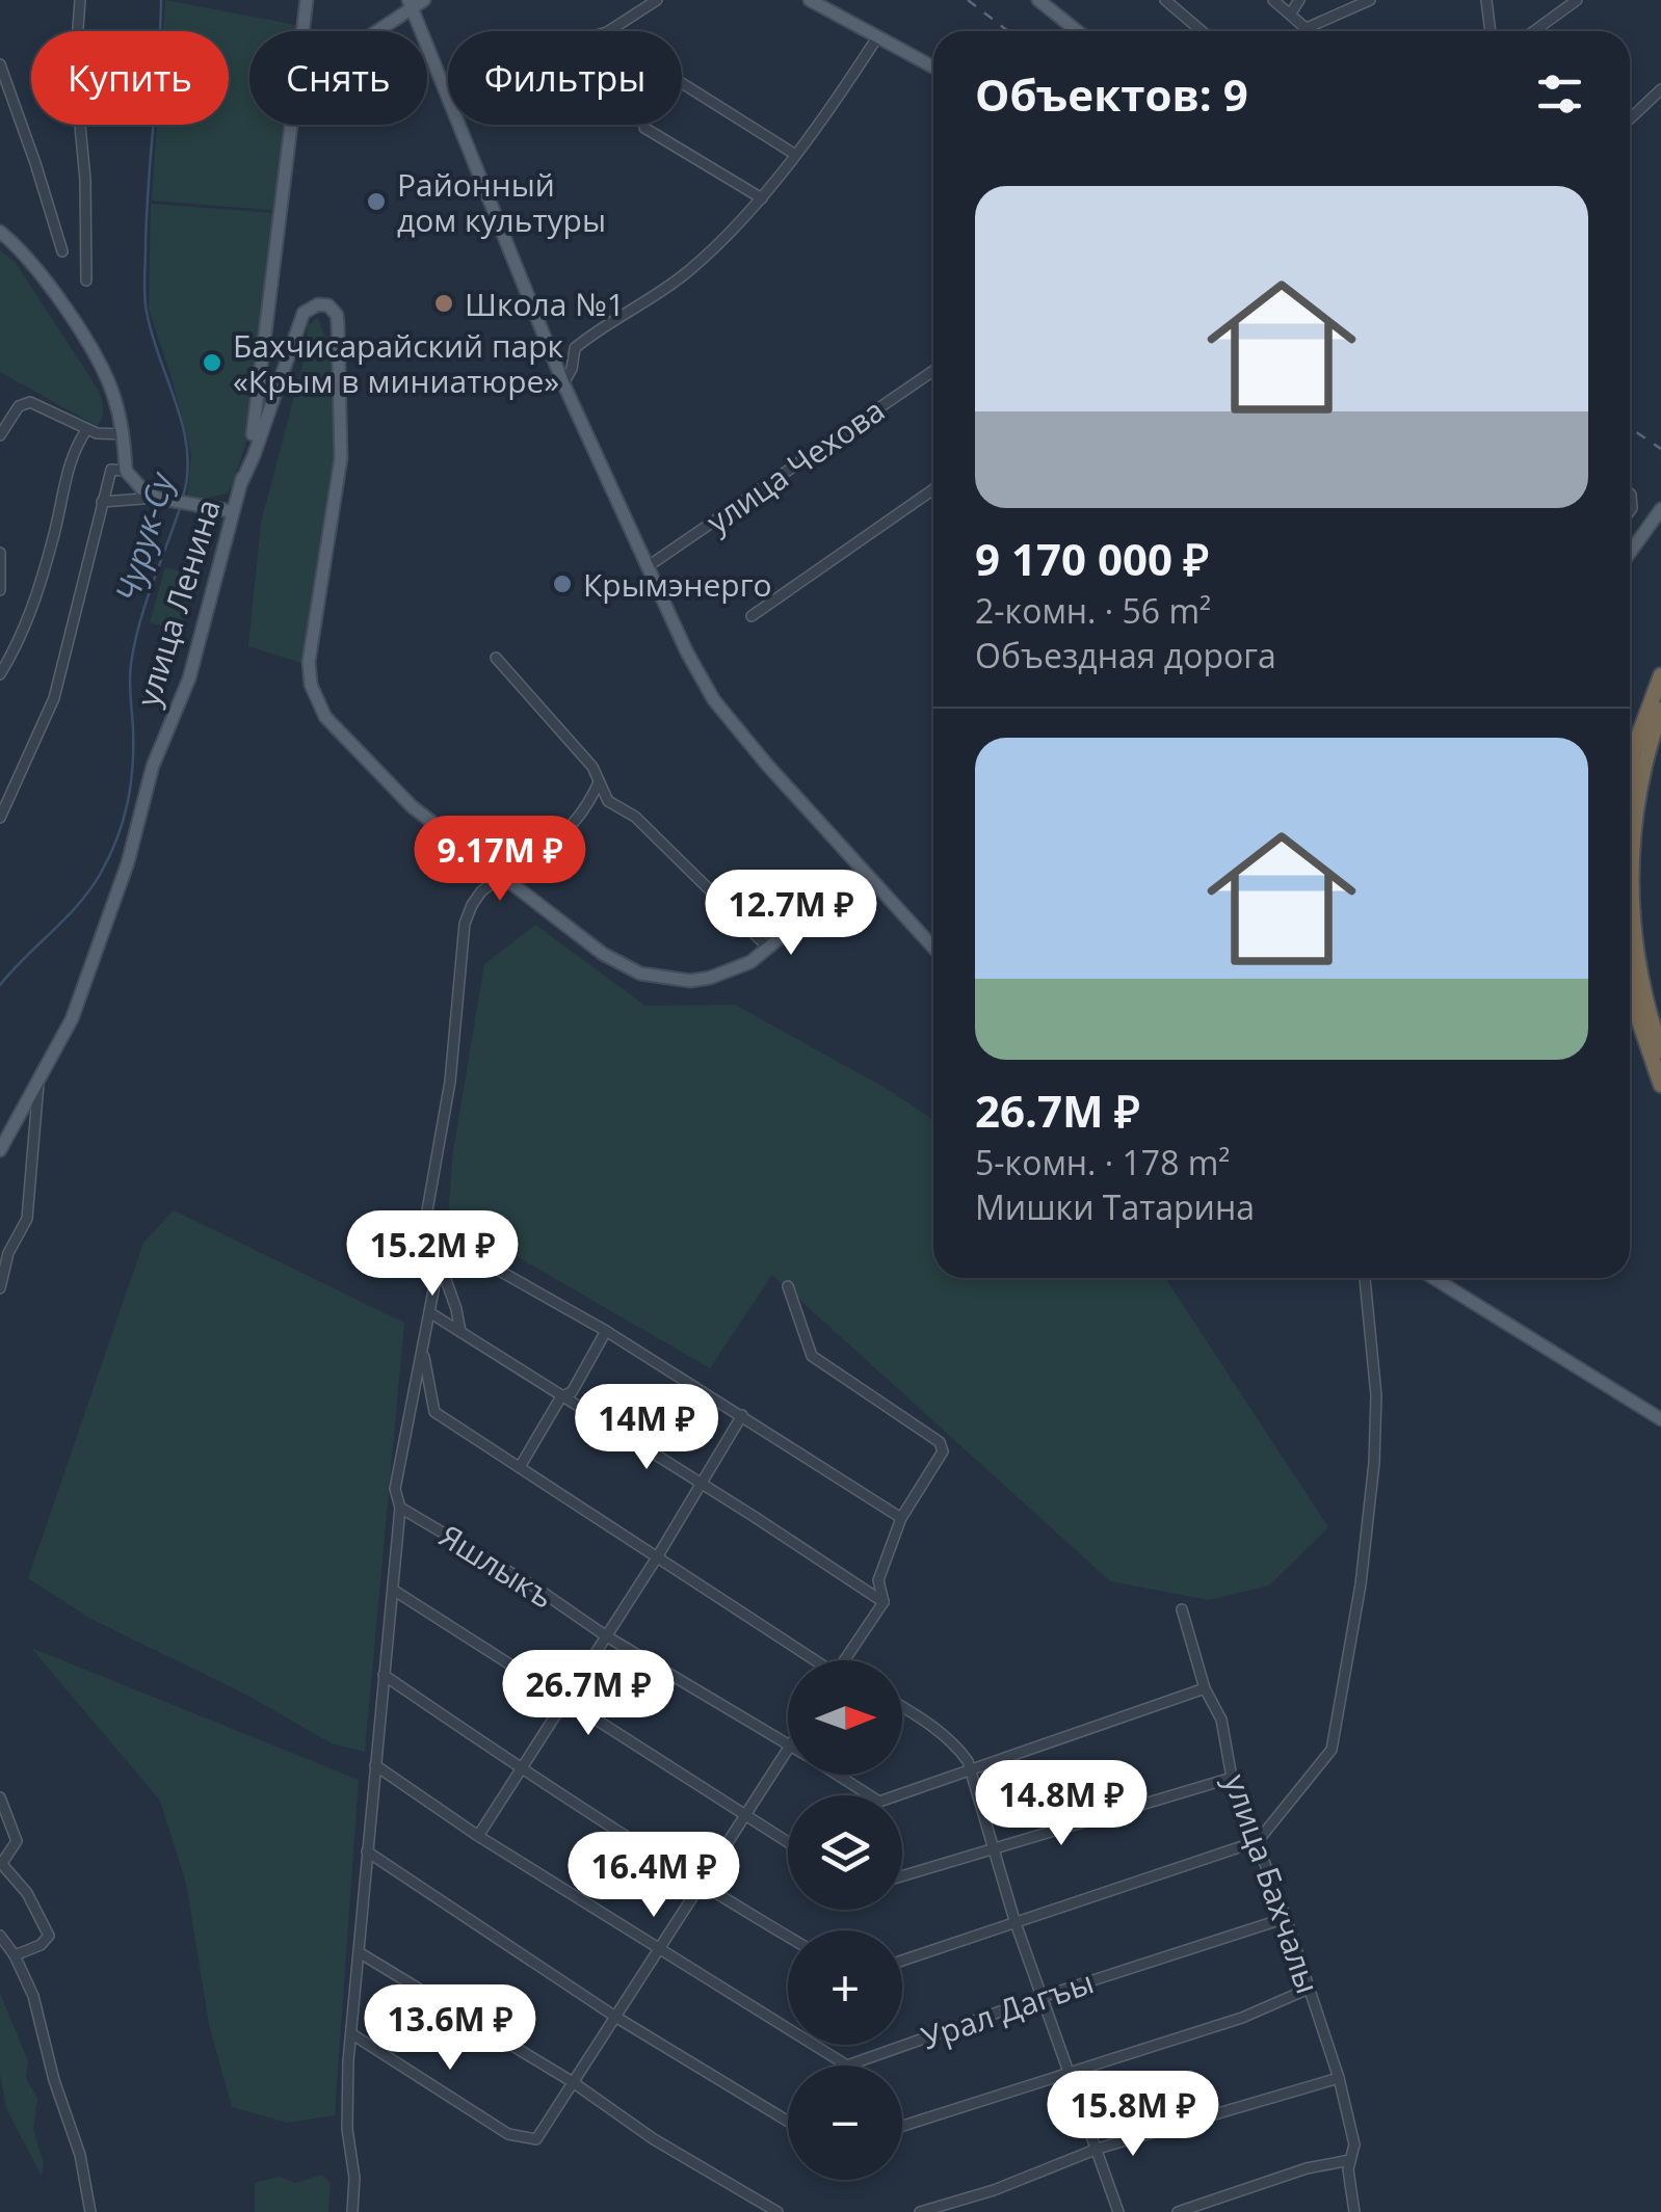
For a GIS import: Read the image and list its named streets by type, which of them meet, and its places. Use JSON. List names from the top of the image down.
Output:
{
  "streets": {
    "main road": ["улица Ленина"],
    "street": [
      "улица Чехова",
      "Яшлыкъ",
      "улица Бахчалы",
      "Урал Дагъы"
    ]
  },
  "crossings": [
    ["Яшлыкъ", "улица Бахчалы"],
    ["улица Бахчалы", "Урал Дагъы"]
  ],
  "water": ["Чурук-Су"],
  "places": [
    "Районный дом культуры",
    "Школа №1",
    "Бахчисарайский парк «Крым в миниатюре»",
    "Крымэнерго"
  ],
  "north": "right",
  "page": {
    "chip": ["Купить", "Снять", "Фильтры"],
    "heading": "Объектов: 9",
    "list": [
      {
        "name": "9 170 000 ₽",
        "note": "2-комн. · 56 m² · Объездная дорога"
      },
      {
        "name": "26.7M ₽",
        "note": "5-комн. · 178 m² · Мишки Татарина"
      }
    ],
    "price": [
      "9.17M ₽",
      "12.7M ₽",
      "15.2M ₽",
      "14M ₽",
      "26.7M ₽",
      "14.8M ₽",
      "16.4M ₽",
      "13.6M ₽",
      "15.8M ₽"
    ],
    "map_buttons": ["+", "−"]
  }
}
